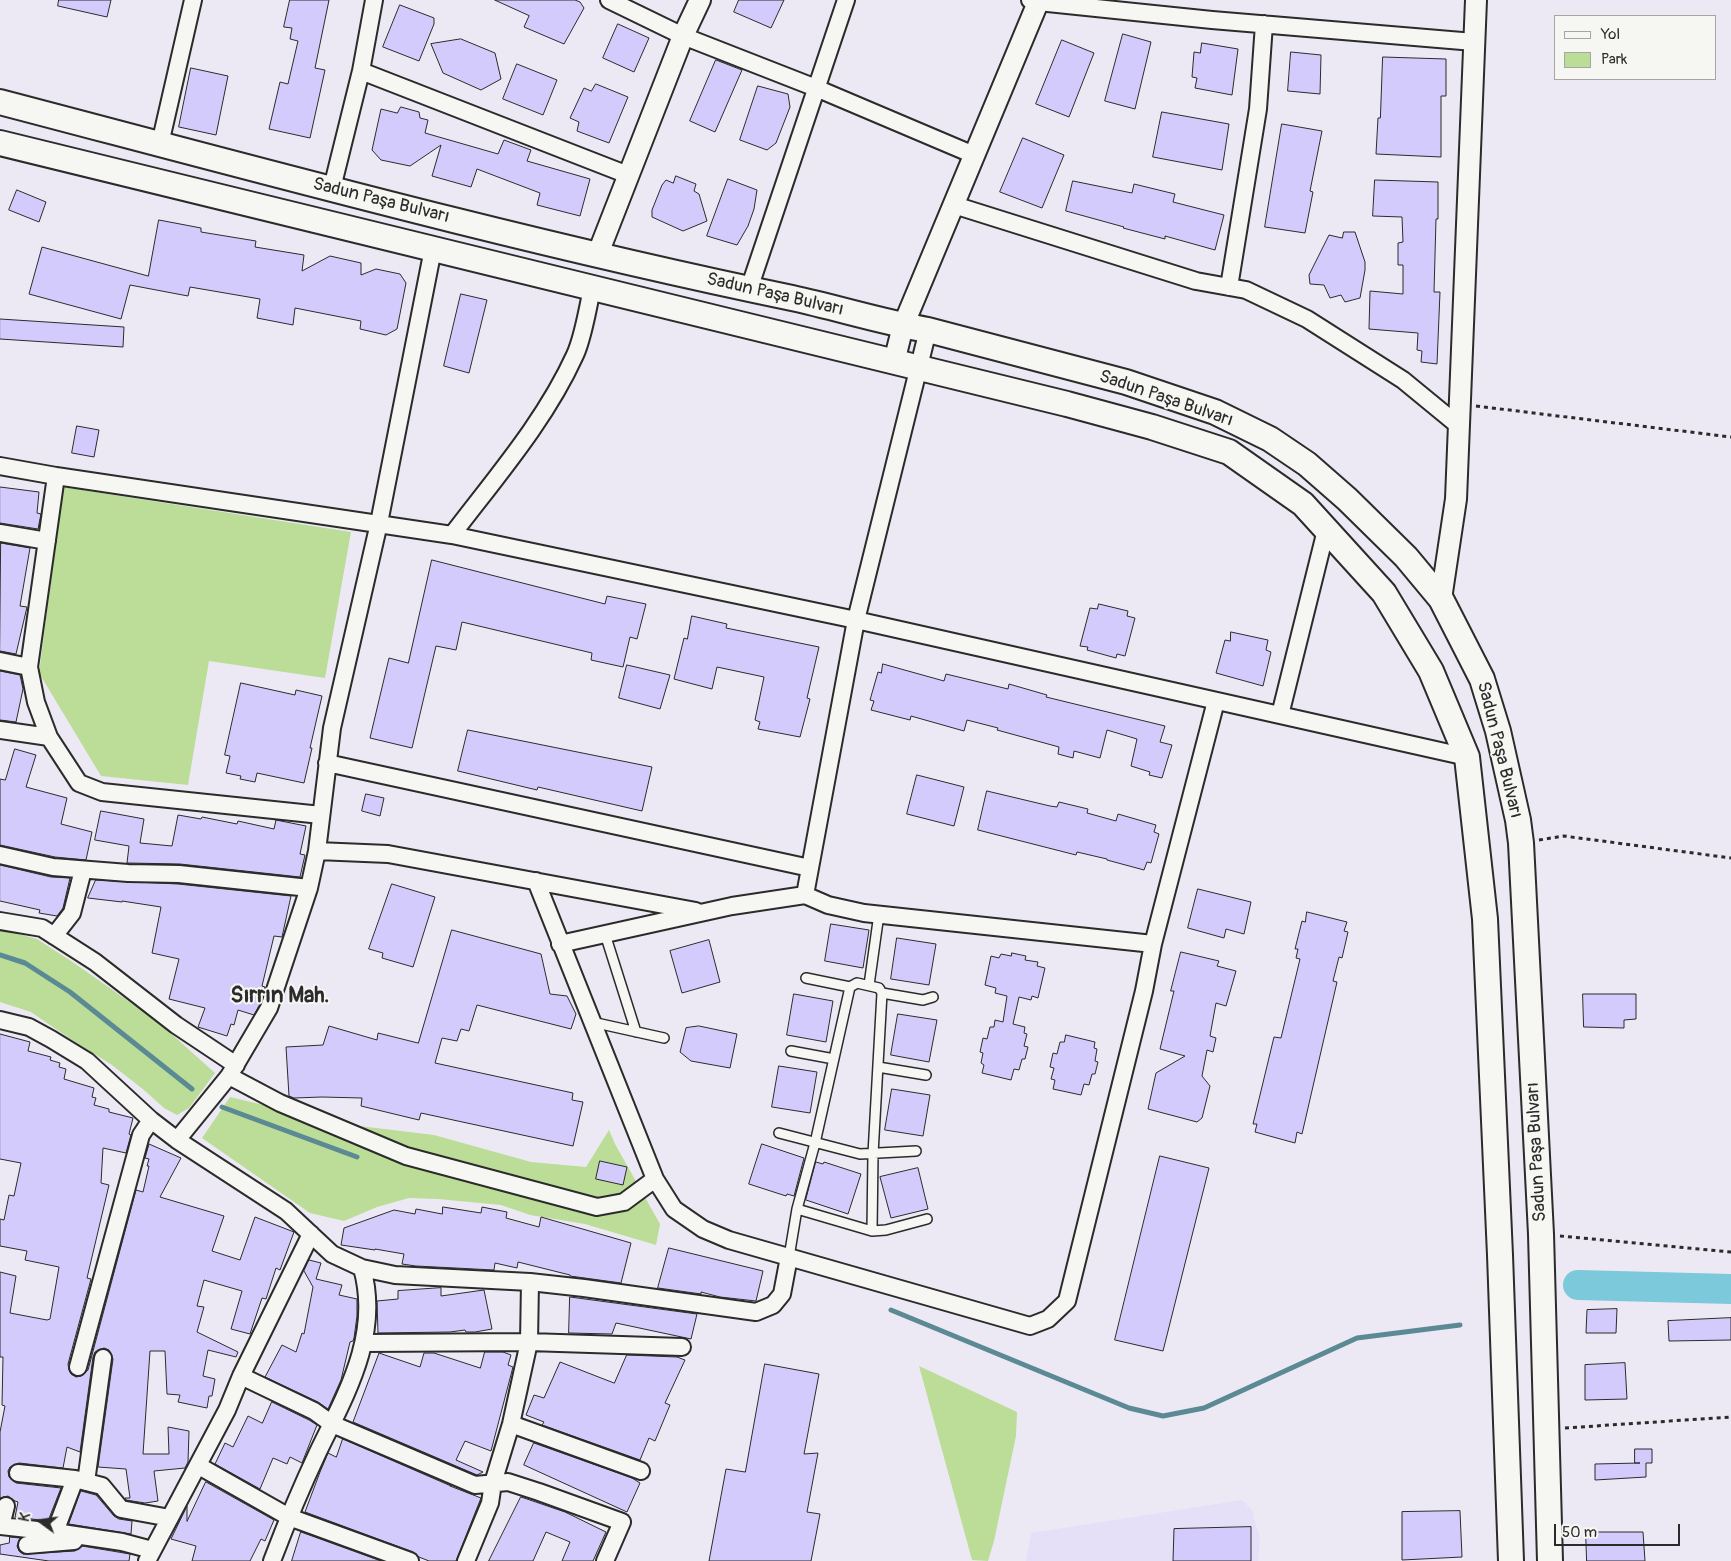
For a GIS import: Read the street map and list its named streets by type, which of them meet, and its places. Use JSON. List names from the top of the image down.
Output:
{
  "streets": {
    "main road": ["Sadun Paşa Bulvarı"]
  },
  "districts": ["Sırrın Mah."],
  "legend": ["Yol", "Park"],
  "scale_bar": "50 m",
  "north": "left"
}
